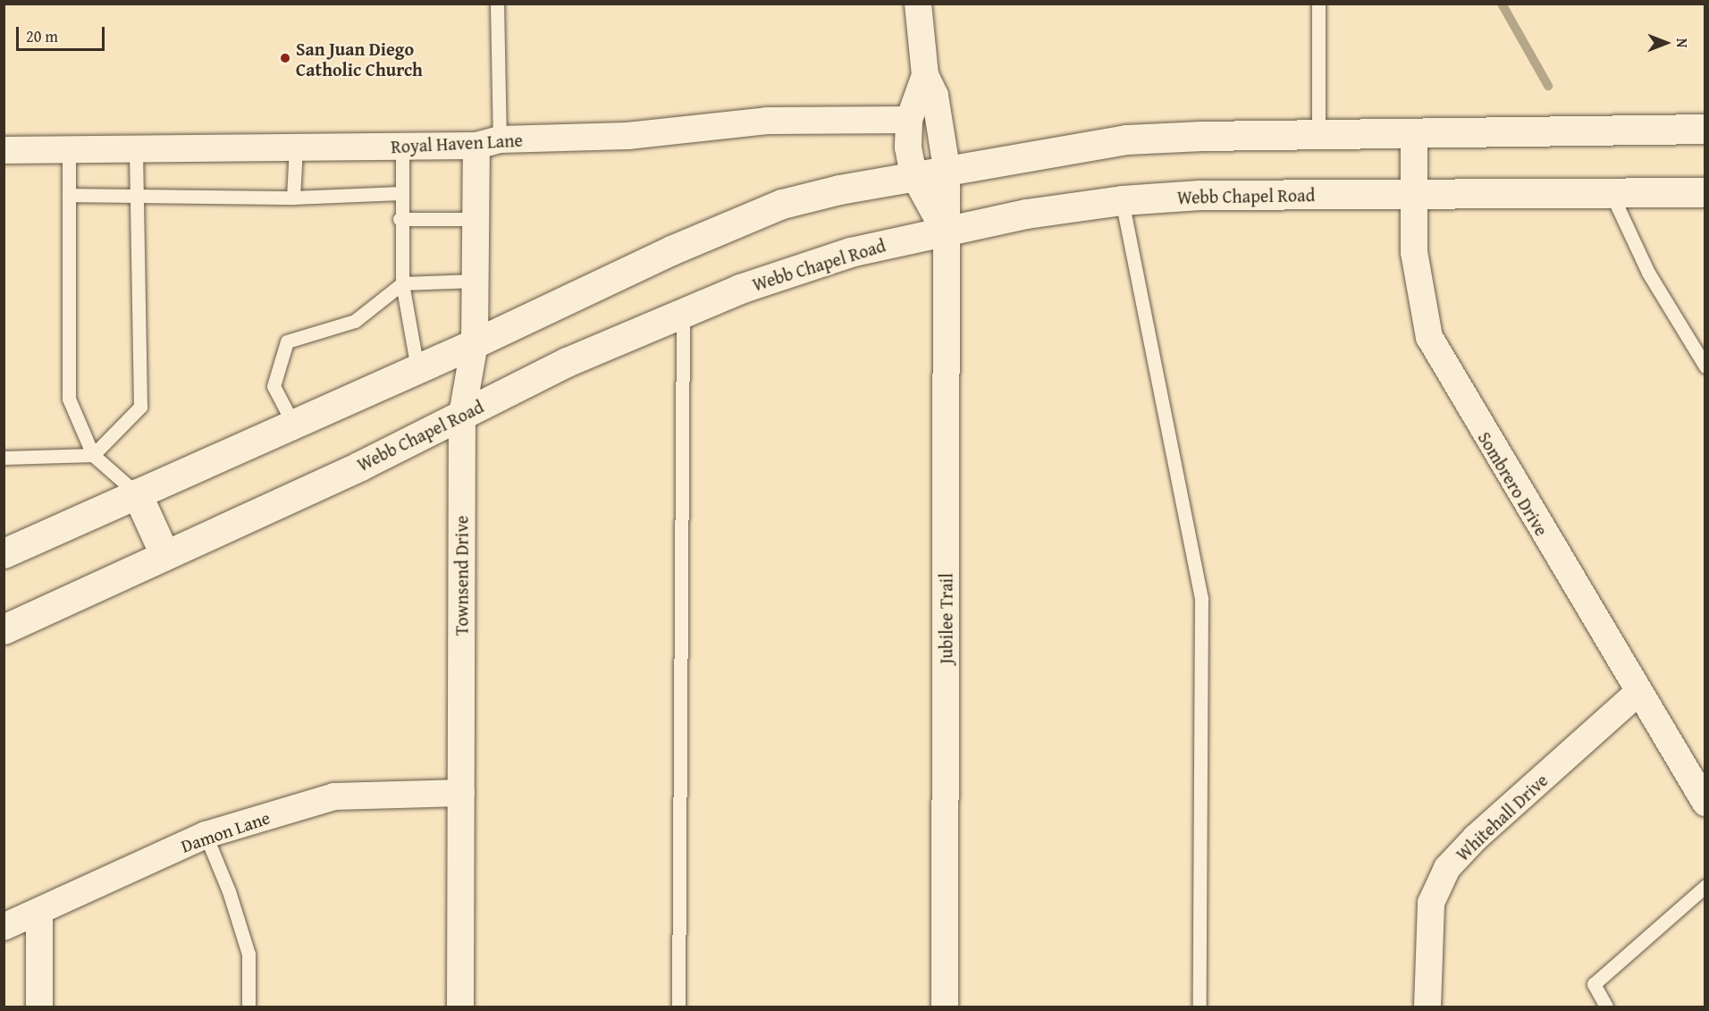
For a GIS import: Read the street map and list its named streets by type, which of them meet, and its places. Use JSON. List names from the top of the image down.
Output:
{
  "streets": {
    "main road": ["Webb Chapel Road"],
    "street": [
      "Royal Haven Lane",
      "Sombrero Drive",
      "Townsend Drive",
      "Jubilee Trail",
      "Whitehall Drive",
      "Damon Lane"
    ]
  },
  "crossings": [
    ["Royal Haven Lane", "Townsend Drive"],
    ["Webb Chapel Road", "Sombrero Drive"],
    ["Webb Chapel Road", "Townsend Drive"],
    ["Webb Chapel Road", "Jubilee Trail"],
    ["Sombrero Drive", "Whitehall Drive"],
    ["Townsend Drive", "Damon Lane"]
  ],
  "places": ["San Juan Diego Catholic Church"],
  "scale_bar": "20 m",
  "north": "right"
}
